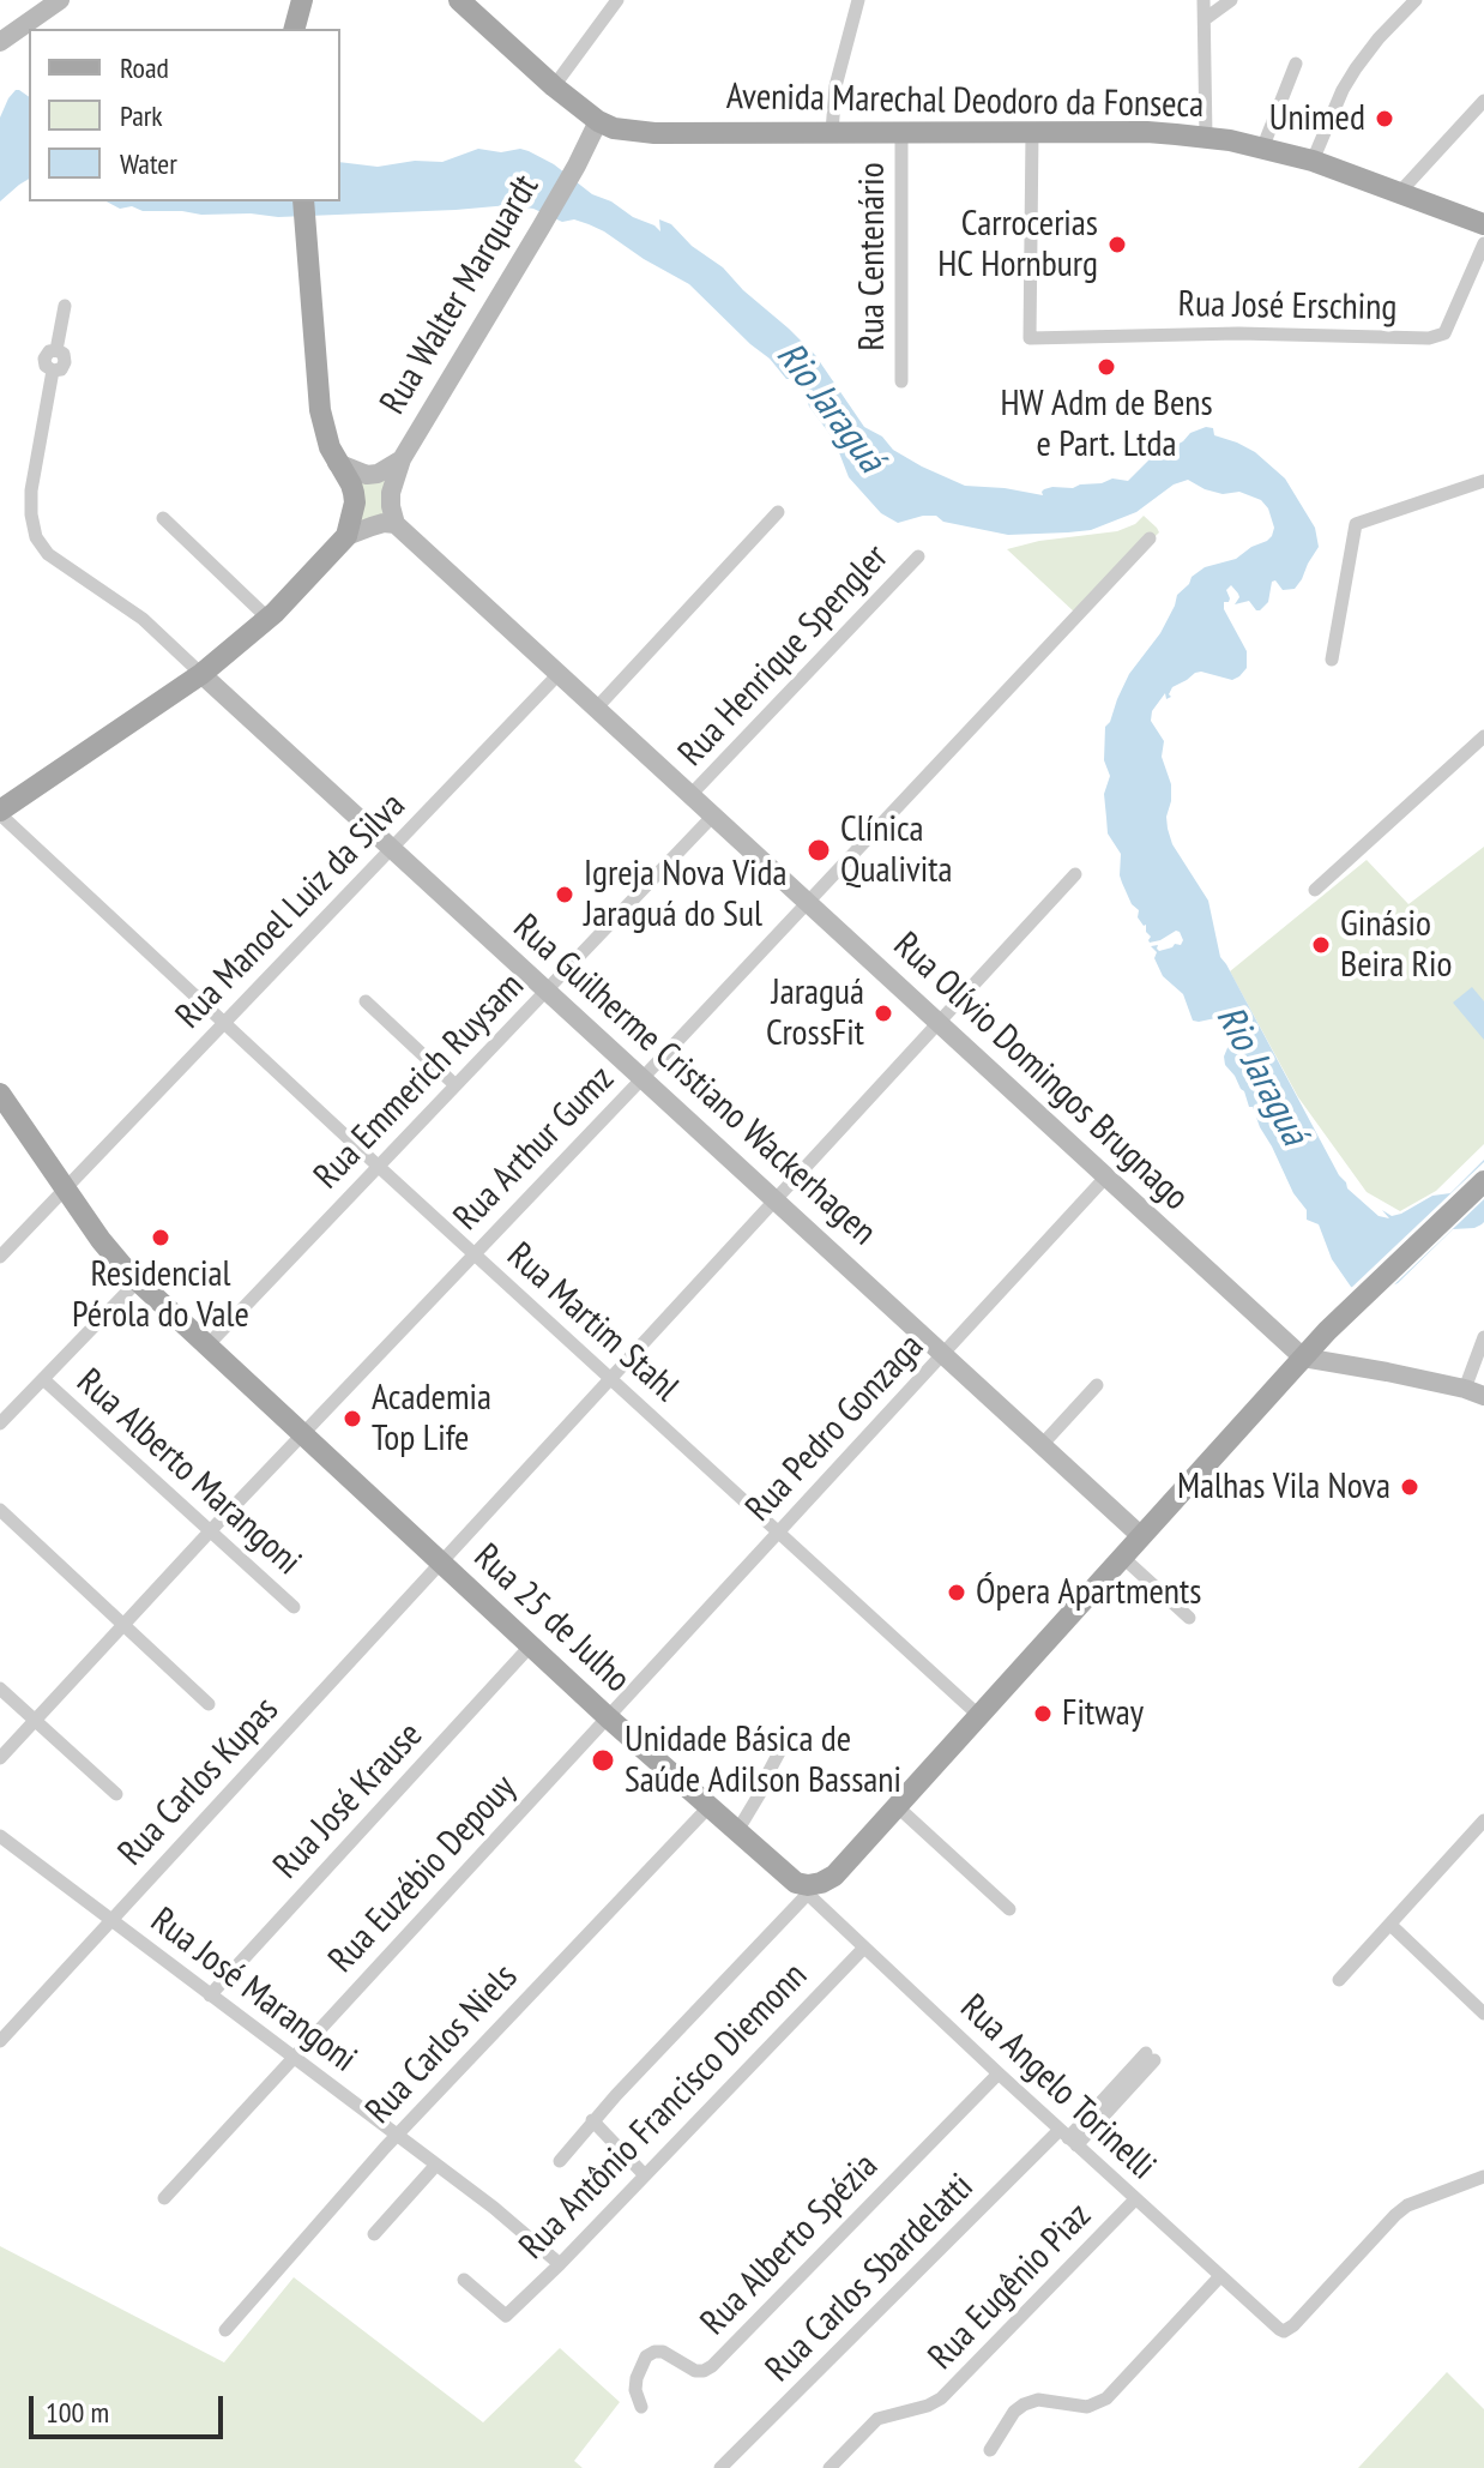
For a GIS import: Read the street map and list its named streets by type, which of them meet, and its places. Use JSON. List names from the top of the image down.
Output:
{
  "streets": {
    "main road": [
      "Avenida Marechal Deodoro da Fonseca",
      "Rua Walter Marquardt",
      "Rua Olívio Domingos Brugnago",
      "Rua Guilherme Cristiano Wackerhagen",
      "Rua 25 de Julho"
    ],
    "street": [
      "Rua Centenário",
      "Rua José Ersching",
      "Rua Henrique Spengler",
      "Rua Manoel Luiz da Silva",
      "Rua Emmerich Ruysam",
      "Rua Arthur Gumz",
      "Rua Martim Stahl",
      "Rua Pedro Gonzaga",
      "Rua Alberto Marangoni",
      "Rua Carlos Kupas",
      "Rua José Krause",
      "Rua Euzébio Depouy",
      "Rua José Marangoni",
      "Rua Carlos Niels",
      "Rua Angelo Torinelli",
      "Rua Antônio Francisco Diemonn",
      "Rua Alberto Spézia",
      "Rua Carlos Sbardelatti",
      "Rua Eugênio Piaz"
    ]
  },
  "crossings": [
    ["Avenida Marechal Deodoro da Fonseca", "Rua Centenário"],
    ["Avenida Marechal Deodoro da Fonseca", "Rua Walter Marquardt"],
    ["Avenida Marechal Deodoro da Fonseca", "Rua José Ersching"],
    ["Rua Walter Marquardt", "Rua Olívio Domingos Brugnago"],
    ["Rua Henrique Spengler", "Rua Olívio Domingos Brugnago"],
    ["Rua Manoel Luiz da Silva", "Rua Olívio Domingos Brugnago"],
    ["Rua Manoel Luiz da Silva", "Rua Guilherme Cristiano Wackerhagen"],
    ["Rua Manoel Luiz da Silva", "Rua Martim Stahl"],
    ["Rua Manoel Luiz da Silva", "Rua 25 de Julho"],
    ["Rua Olívio Domingos Brugnago", "Rua Emmerich Ruysam"],
    ["Rua Olívio Domingos Brugnago", "Rua Arthur Gumz"],
    ["Rua Olívio Domingos Brugnago", "Rua Pedro Gonzaga"],
    ["Rua Olívio Domingos Brugnago", "Rua Carlos Kupas"],
    ["Rua Guilherme Cristiano Wackerhagen", "Rua Emmerich Ruysam"],
    ["Rua Guilherme Cristiano Wackerhagen", "Rua Arthur Gumz"],
    ["Rua Guilherme Cristiano Wackerhagen", "Rua Pedro Gonzaga"],
    ["Rua Guilherme Cristiano Wackerhagen", "Rua Carlos Kupas"],
    ["Rua Emmerich Ruysam", "Rua Martim Stahl"],
    ["Rua Emmerich Ruysam", "Rua 25 de Julho"],
    ["Rua Arthur Gumz", "Rua Martim Stahl"],
    ["Rua Arthur Gumz", "Rua Alberto Marangoni"],
    ["Rua Arthur Gumz", "Rua 25 de Julho"],
    ["Rua Martim Stahl", "Rua Pedro Gonzaga"],
    ["Rua Martim Stahl", "Rua Carlos Kupas"],
    ["Rua Pedro Gonzaga", "Rua 25 de Julho"],
    ["Rua Pedro Gonzaga", "Rua Euzébio Depouy"],
    ["Rua 25 de Julho", "Rua Carlos Kupas"],
    ["Rua 25 de Julho", "Rua José Krause"],
    ["Rua 25 de Julho", "Rua Euzébio Depouy"],
    ["Rua 25 de Julho", "Rua Carlos Niels"],
    ["Rua 25 de Julho", "Rua Angelo Torinelli"],
    ["Rua Carlos Kupas", "Rua José Marangoni"],
    ["Rua José Krause", "Rua José Marangoni"],
    ["Rua Euzébio Depouy", "Rua José Marangoni"],
    ["Rua José Marangoni", "Rua Carlos Niels"],
    ["Rua José Marangoni", "Rua Antônio Francisco Diemonn"],
    ["Rua Angelo Torinelli", "Rua Antônio Francisco Diemonn"],
    ["Rua Angelo Torinelli", "Rua Alberto Spézia"],
    ["Rua Angelo Torinelli", "Rua Carlos Sbardelatti"],
    ["Rua Angelo Torinelli", "Rua Eugênio Piaz"]
  ],
  "water": ["Rio Jaraguá"],
  "places": [
    "Unimed",
    "Carrocerias HC Hornburg",
    "HW Adm de Bens e Part. Ltda",
    "Clínica Qualivita",
    "Igreja Nova Vida Jaraguá do Sul",
    "Ginásio Beira Rio",
    "Jaraguá CrossFit",
    "Residencial Pérola do Vale",
    "Academia Top Life",
    "Malhas Vila Nova",
    "Ópera Apartments",
    "Fitway",
    "Unidade Básica de Saúde Adilson Bassani"
  ],
  "legend": ["Road", "Park", "Water"],
  "scale_bar": "100 m"
}
